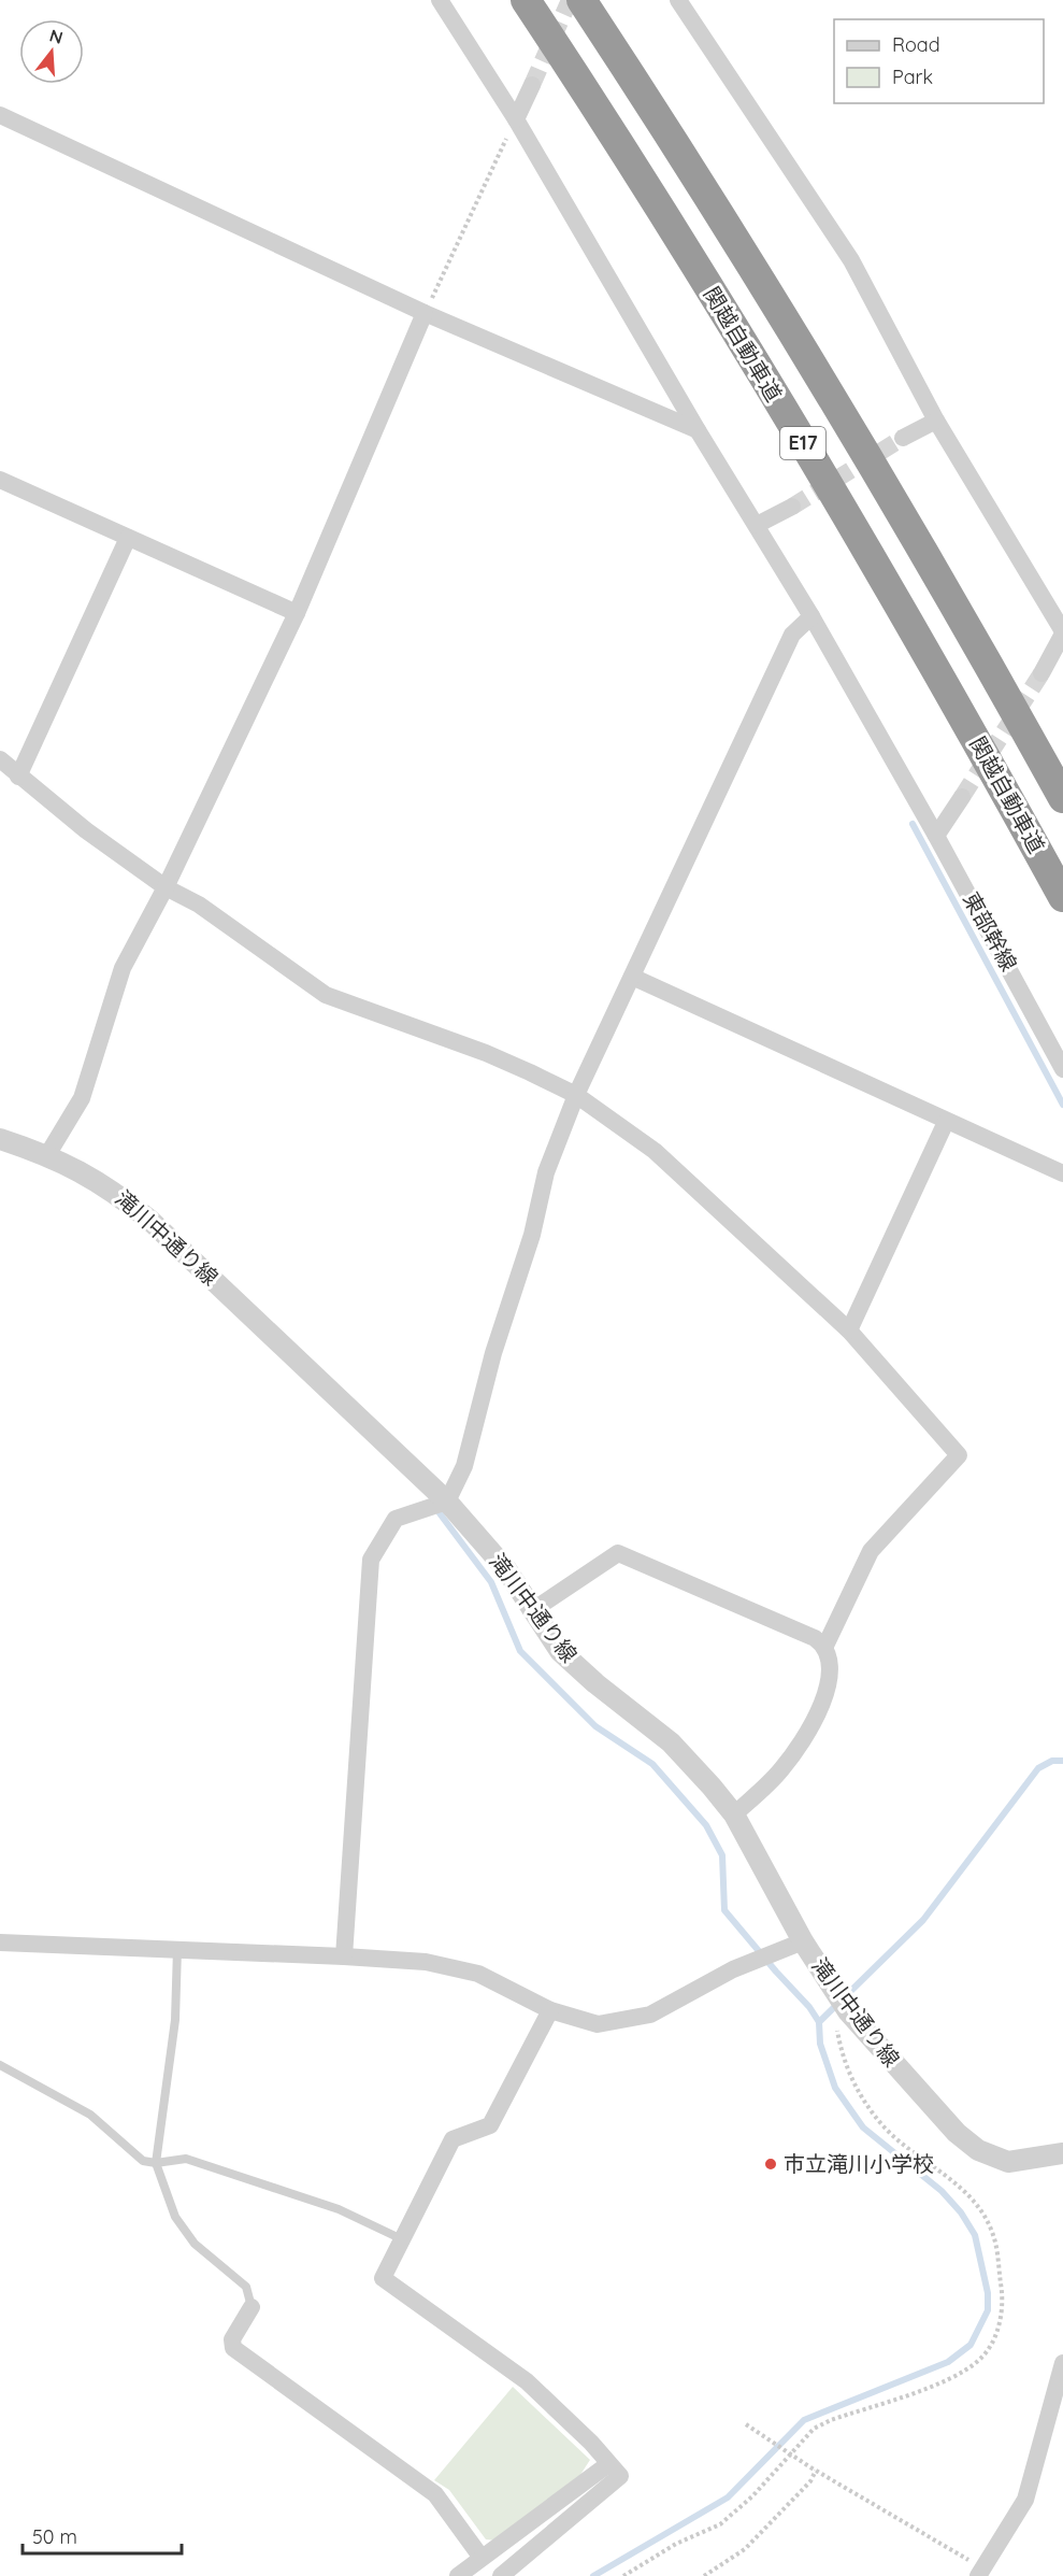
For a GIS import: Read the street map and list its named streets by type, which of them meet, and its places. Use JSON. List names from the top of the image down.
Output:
{
  "streets": {
    "highway": ["関越自動車道", "E17"],
    "street": ["東部幹線", "滝川中通り線"]
  },
  "places": ["市立滝川小学校"],
  "legend": ["Road", "Park"],
  "scale_bar": "50 m",
  "north": "top"
}
